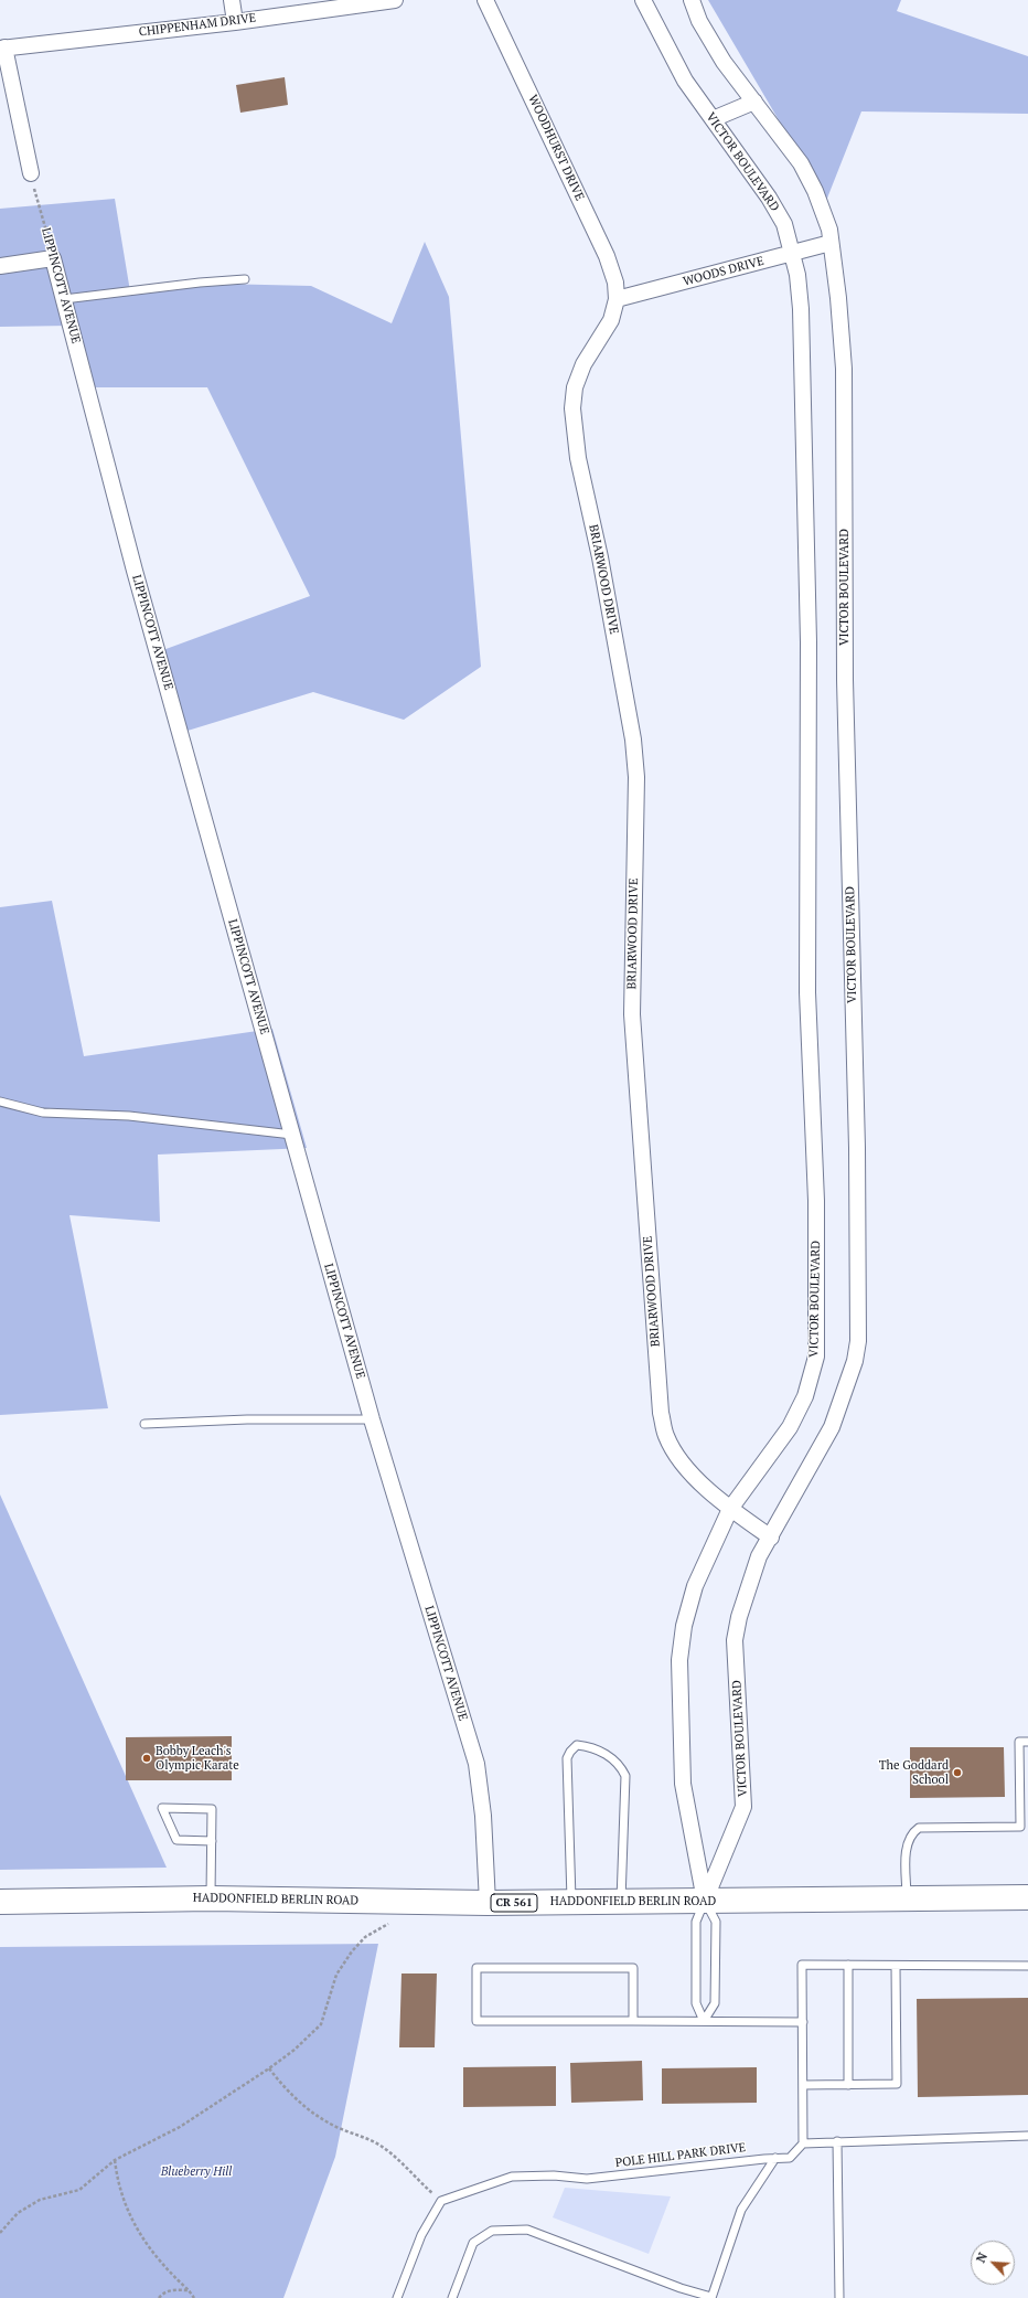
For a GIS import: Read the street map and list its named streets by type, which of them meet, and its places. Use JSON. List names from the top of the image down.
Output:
{
  "streets": {
    "main road": ["HADDONFIELD BERLIN ROAD", "CR 561"],
    "street": [
      "CHIPPENHAM DRIVE",
      "WOODHURST DRIVE",
      "VICTOR BOULEVARD",
      "WOODS DRIVE",
      "LIPPINCOTT AVENUE",
      "BRIARWOOD DRIVE"
    ],
    "lane": ["POLE HILL PARK DRIVE"]
  },
  "crossings": [
    ["WOODHURST DRIVE", "WOODS DRIVE"],
    ["WOODHURST DRIVE", "BRIARWOOD DRIVE"],
    ["VICTOR BOULEVARD", "WOODS DRIVE"],
    ["VICTOR BOULEVARD", "BRIARWOOD DRIVE"],
    ["VICTOR BOULEVARD", "HADDONFIELD BERLIN ROAD"],
    ["WOODS DRIVE", "BRIARWOOD DRIVE"],
    ["LIPPINCOTT AVENUE", "HADDONFIELD BERLIN ROAD"]
  ],
  "parks": ["Blueberry Hill"],
  "places": ["Bobby Leach's Olympic Karate", "The Goddard School"],
  "north": "top left"
}
